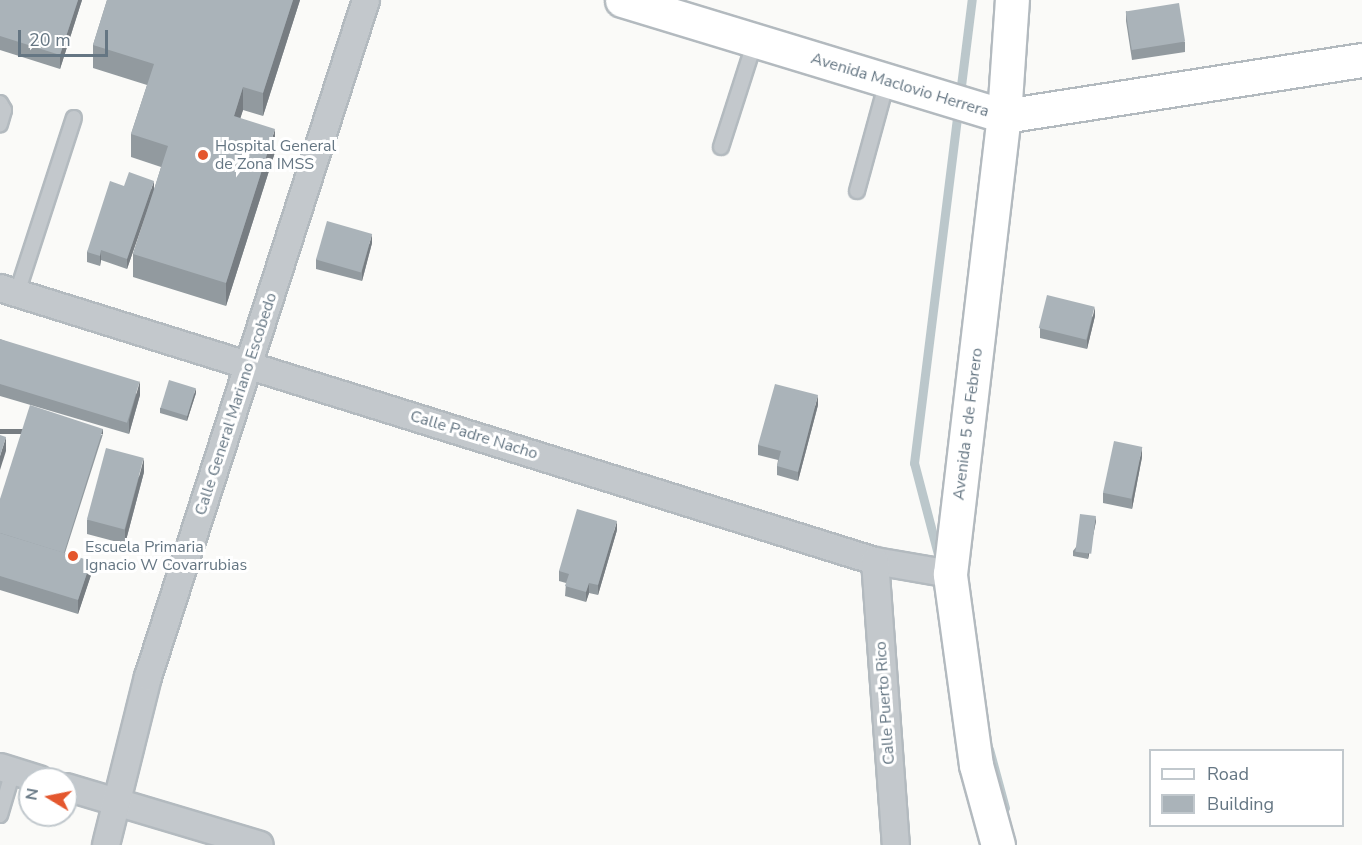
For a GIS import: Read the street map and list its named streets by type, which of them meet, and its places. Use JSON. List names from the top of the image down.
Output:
{
  "streets": {
    "street": [
      "Avenida Maclovio Herrera",
      "Calle General Mariano Escobedo",
      "Avenida 5 de Febrero",
      "Calle Padre Nacho",
      "Calle Puerto Rico"
    ]
  },
  "crossings": [
    ["Avenida Maclovio Herrera", "Avenida 5 de Febrero"],
    ["Calle General Mariano Escobedo", "Calle Padre Nacho"],
    ["Avenida 5 de Febrero", "Calle Padre Nacho"],
    ["Calle Padre Nacho", "Calle Puerto Rico"]
  ],
  "places": ["Hospital General de Zona IMSS", "Escuela Primaria Ignacio W Covarrubias"],
  "legend": ["Road", "Building"],
  "scale_bar": "20 m",
  "north": "left"
}
